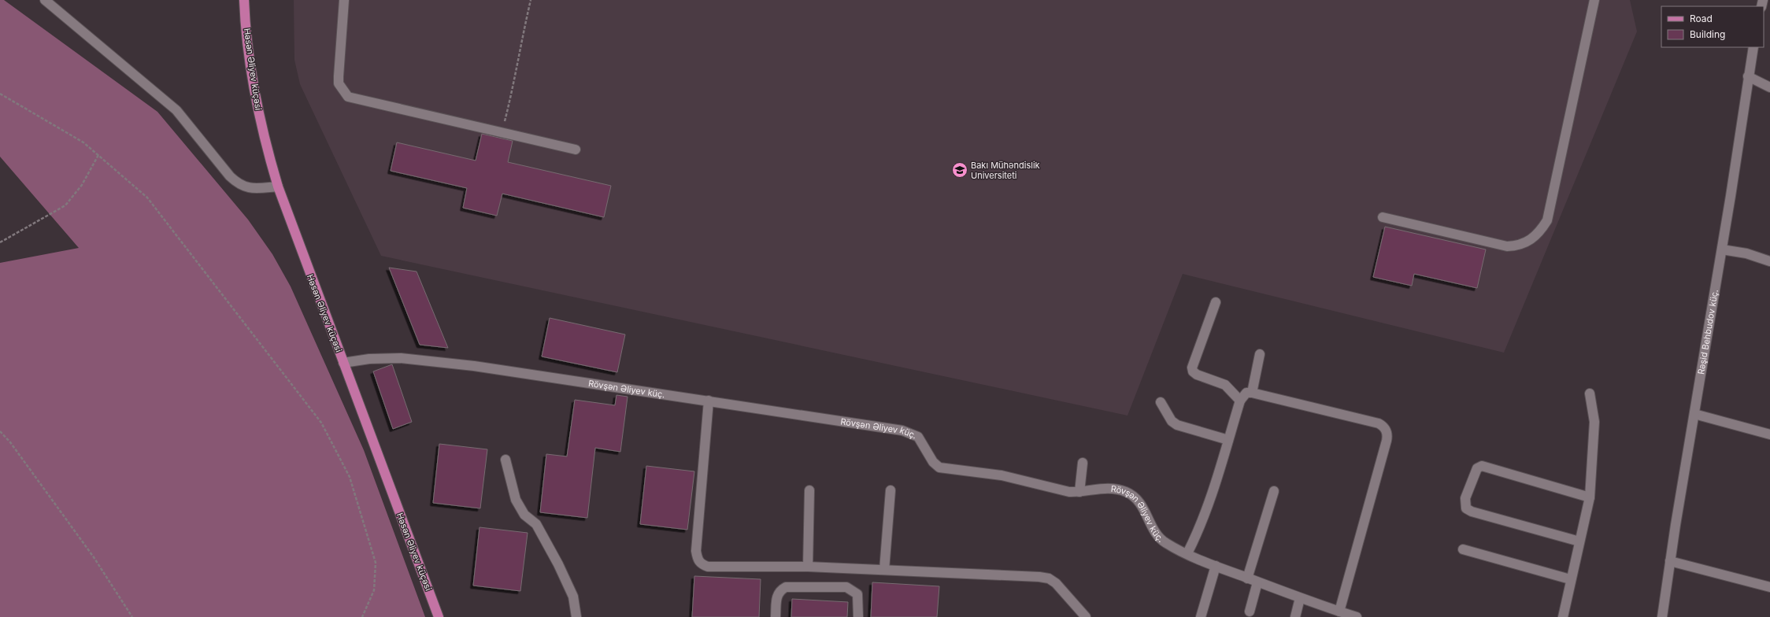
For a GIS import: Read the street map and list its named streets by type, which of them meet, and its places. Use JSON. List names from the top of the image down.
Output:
{
  "streets": {
    "main road": ["Həsən Əliyev küçəsi"],
    "street": ["Rəşid Behbudov küç.", "Rövşən Əliyev küç."]
  },
  "crossings": [
    ["Həsən Əliyev küçəsi", "Rövşən Əliyev küç."]
  ],
  "places": {
    "school or university": ["Bakı Mühəndislik Universiteti"]
  },
  "legend": ["Road", "Building"]
}
